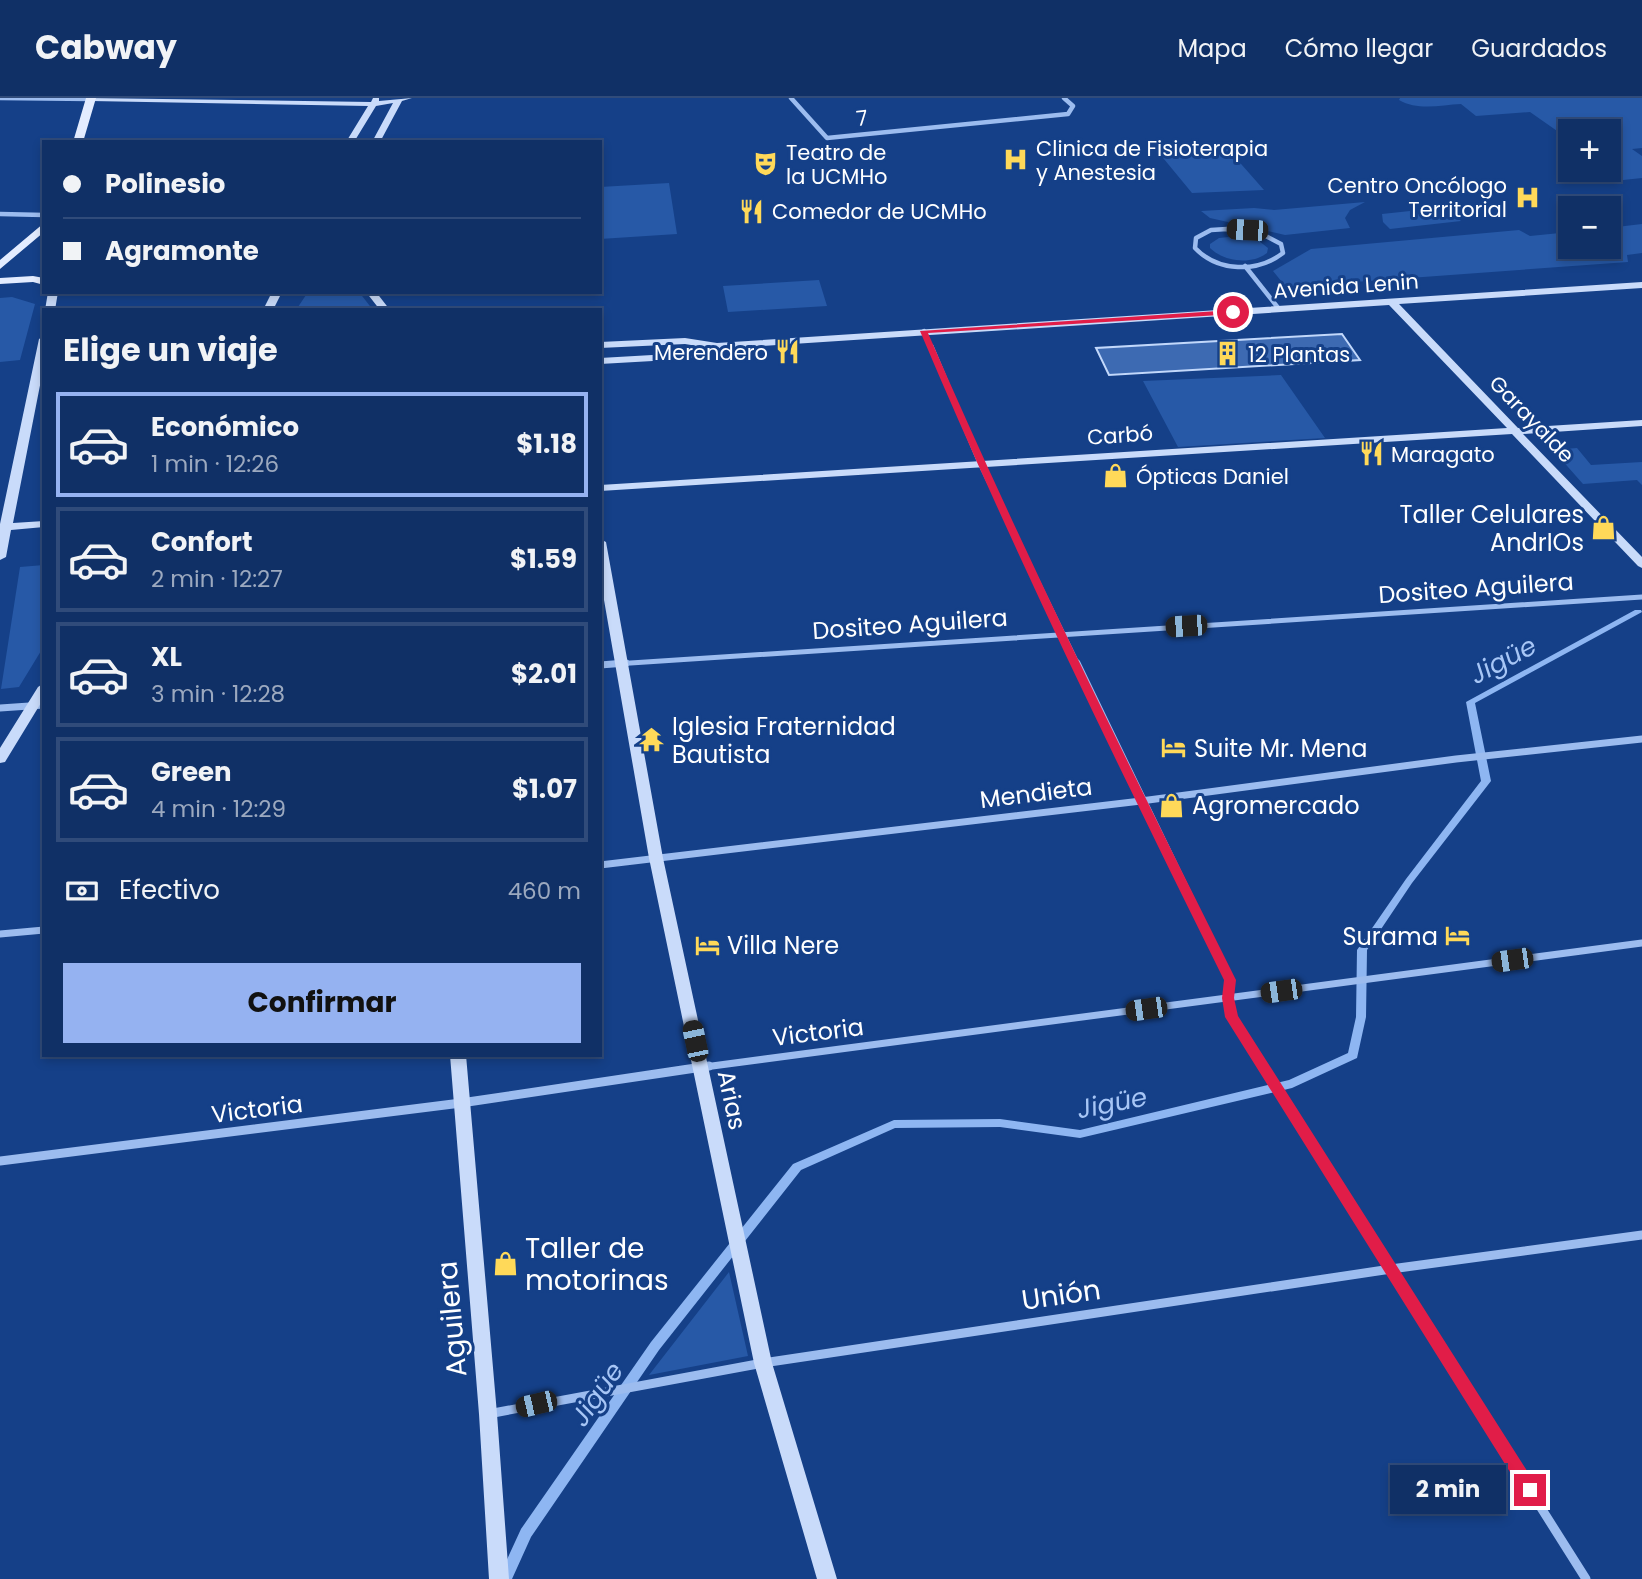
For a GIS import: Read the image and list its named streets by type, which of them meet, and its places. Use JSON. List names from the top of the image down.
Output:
{
  "streets": {
    "street": [
      "7",
      "Avenida Lenin",
      "Garayalde",
      "Carbó",
      "Dositeo Aguilera",
      "Mendieta",
      "Victoria",
      "Arias",
      "Unión",
      "Aguilera"
    ]
  },
  "crossings": [
    ["Avenida Lenin", "Garayalde"],
    ["Garayalde", "Carbó"],
    ["Dositeo Aguilera", "Arias"],
    ["Mendieta", "Arias"],
    ["Victoria", "Arias"],
    ["Victoria", "Aguilera"],
    ["Arias", "Unión"],
    ["Unión", "Aguilera"]
  ],
  "water": ["Jigüe"],
  "places": {
    "hospital": ["Clinica de Fisioterapia y Anestesia", "Centro Oncólogo Territorial"],
    "theatre": ["Teatro de la UCMHo"],
    "restaurant": ["Comedor de UCMHo", "Merendero", "Maragato"],
    "building": ["12 Plantas"],
    "shop": [
      "Ópticas Daniel",
      "Taller Celulares AndrIOs",
      "Agromercado",
      "Taller de motorinas"
    ],
    "temple": ["Iglesia Fraternidad Bautista"],
    "hotel": ["Suite Mr. Mena", "Surama", "Villa Nere"]
  },
  "page": {
    "header": "Cabway",
    "nav": ["Mapa", "Cómo llegar", "Guardados"],
    "map_buttons": ["+", "−"],
    "banner": ["Polinesio", "Agramonte"],
    "heading": "Elige un viaje",
    "list": [
      {
        "name": "Económico",
        "note": "1 min · 12:26",
        "value": "$1.18"
      },
      {
        "name": "Confort",
        "note": "2 min · 12:27",
        "value": "$1.59"
      },
      {
        "name": "XL",
        "note": "3 min · 12:28",
        "value": "$2.01"
      },
      {
        "name": "Green",
        "note": "4 min · 12:29",
        "value": "$1.07"
      }
    ],
    "pay": ["Efectivo", "460 m"],
    "buttons": "Confirmar",
    "bubble": "2 min"
  }
}
